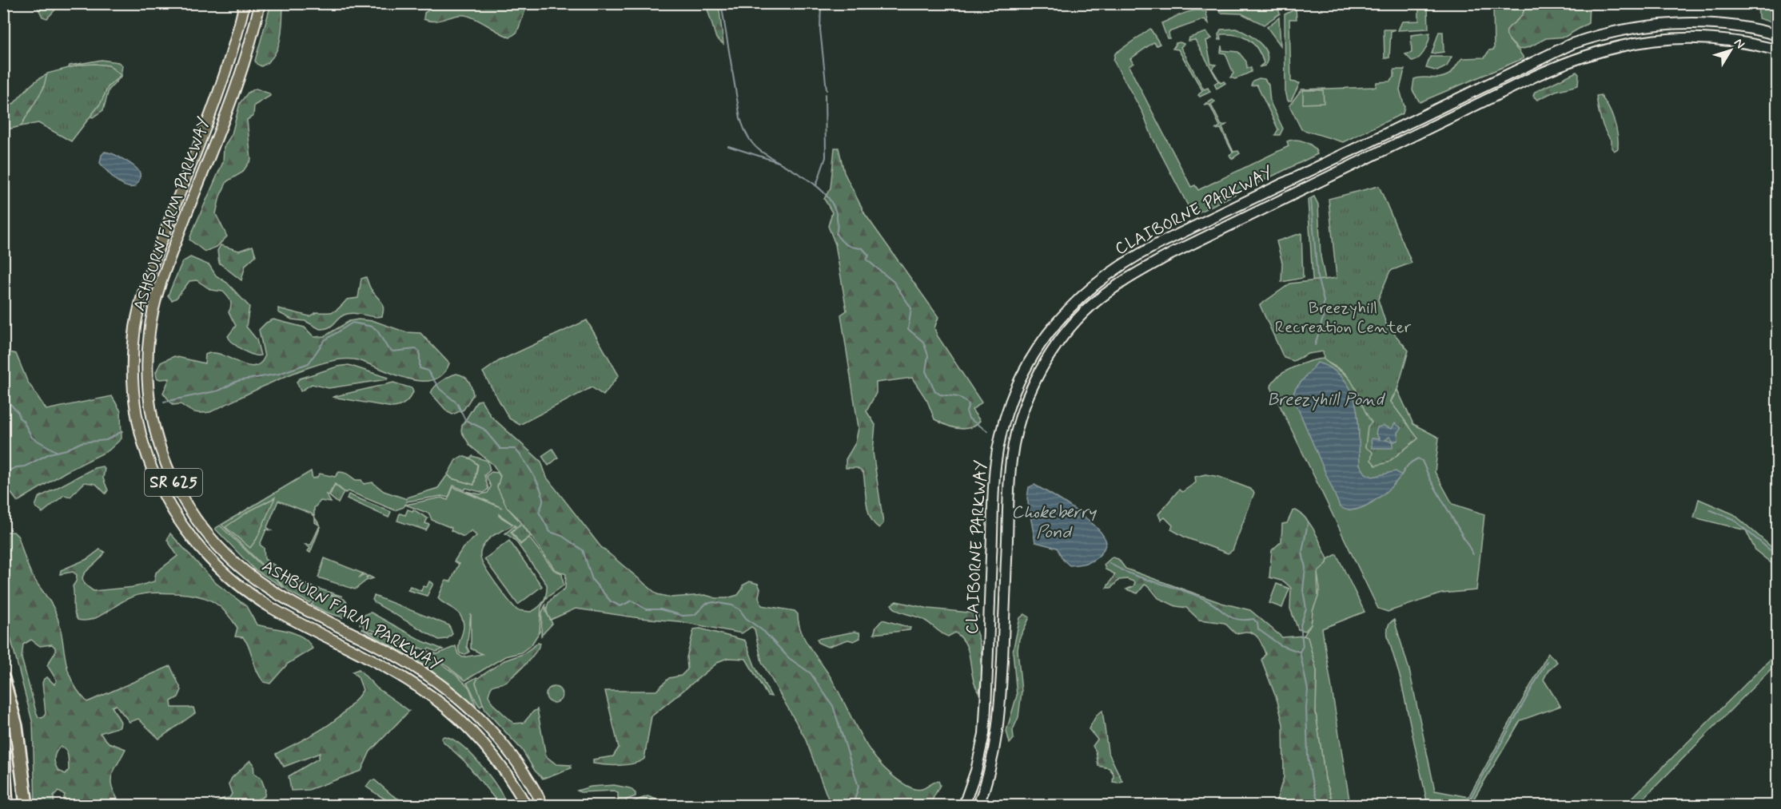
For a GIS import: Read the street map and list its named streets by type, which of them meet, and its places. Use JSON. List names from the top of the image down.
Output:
{
  "streets": {
    "main road": ["CLAIBORNE PARKWAY", "ASHBURN FARM PARKWAY", "SR 625"]
  },
  "water": ["Breezyhill Pond", "Chokeberry Pond"],
  "parks": ["Breezyhill Recreation Center"],
  "north": "top right"
}
